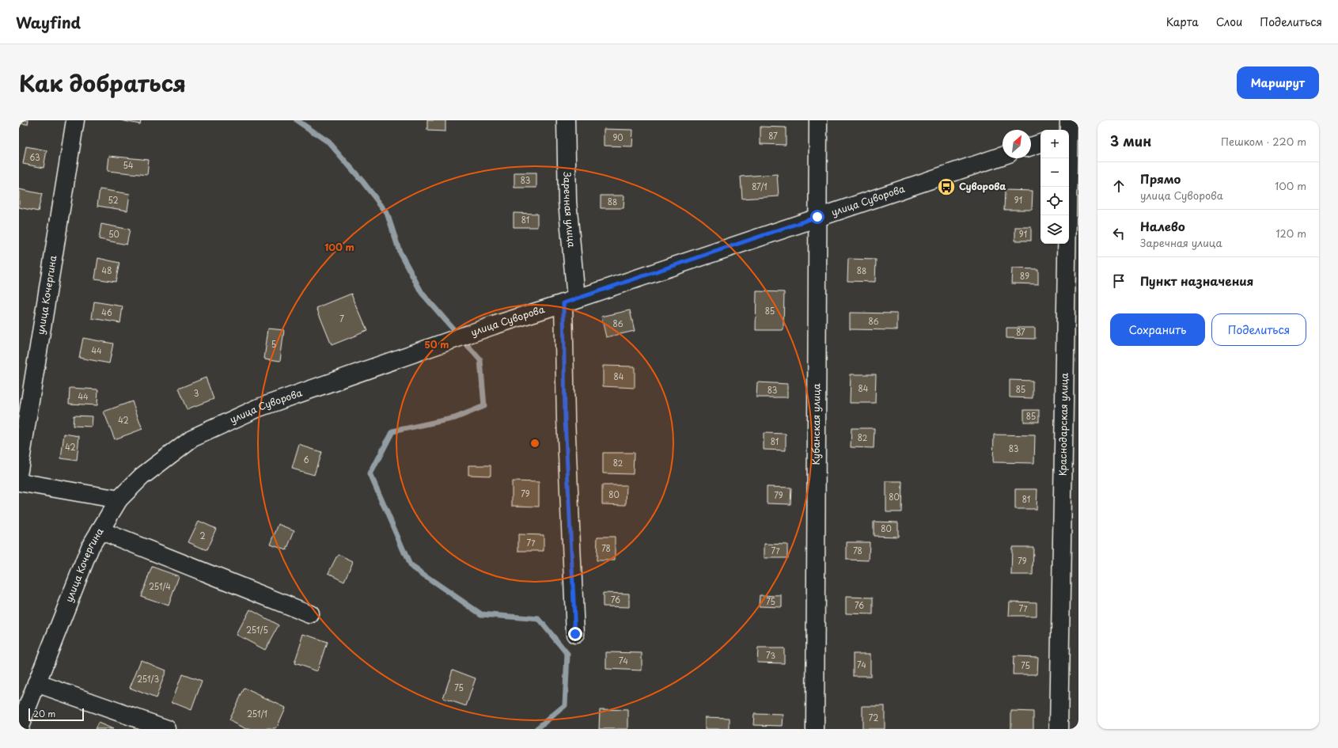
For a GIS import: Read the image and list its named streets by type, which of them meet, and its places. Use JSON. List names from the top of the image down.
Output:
{
  "streets": {
    "street": [
      "улица Суворова",
      "Заречная улица",
      "улица Кочергина",
      "Кубанская улица",
      "Краснодарская улица"
    ]
  },
  "crossings": [
    ["улица Суворова", "Заречная улица"],
    ["улица Суворова", "улица Кочергина"],
    ["улица Суворова", "Кубанская улица"]
  ],
  "places": {
    "bus stop": ["Суворова"]
  },
  "house_numbers": [
    "87",
    "90",
    "63",
    "54",
    "83",
    "87/1",
    "52",
    "91",
    "88",
    "81",
    "50",
    "91",
    "48",
    "88",
    "89",
    "85",
    "46",
    "7",
    "86",
    "86",
    "87",
    "5",
    "44",
    "84",
    "84",
    "85",
    "83",
    "3",
    "44",
    "85",
    "42",
    "82",
    "81",
    "42",
    "83",
    "6",
    "82",
    "79",
    "80",
    "79",
    "80",
    "81",
    "80",
    "2",
    "77",
    "78",
    "77",
    "78",
    "79",
    "251/4",
    "76",
    "75",
    "76",
    "77",
    "251/5",
    "73",
    "74",
    "74",
    "75",
    "251/3",
    "75",
    "251/1",
    "72"
  ],
  "scale_bar": "20 m",
  "north": "top right",
  "page": {
    "header": "Wayfind",
    "nav": ["Карта", "Слои", "Поделиться"],
    "title": "Как добраться",
    "buttons": [
      "Маршрут",
      ["Сохранить", "Поделиться"]
    ],
    "heading": ["3 мин", "Пешком · 220 m"],
    "map_buttons": ["+", "−"],
    "list": [
      ["Прямо", "улица Суворова", "100 m"],
      ["Налево", "Заречная улица", "120 m"],
      "Пункт назначения"
    ],
    "scale": "20 m"
  },
  "rings": ["100 m", "50 m"]
}
